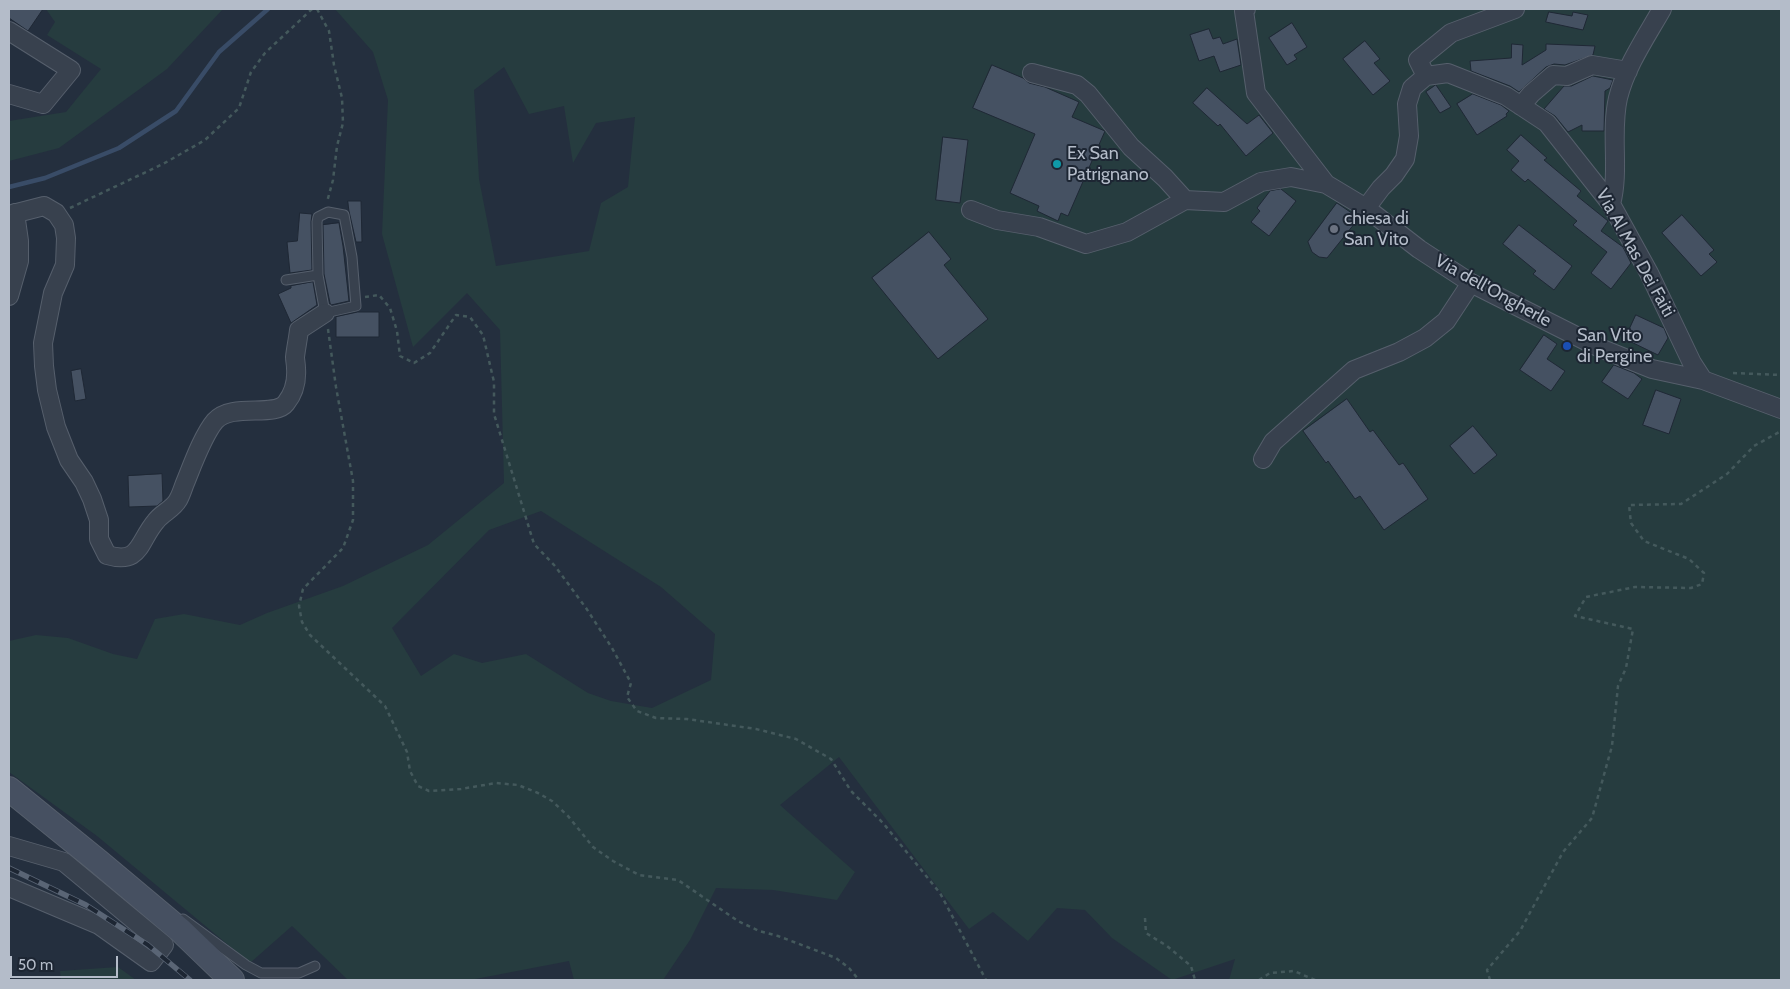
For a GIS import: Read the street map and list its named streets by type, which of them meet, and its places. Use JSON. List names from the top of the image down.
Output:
{
  "streets": {
    "street": ["Via Al Mas Dei Faiti", "Via dell'Ongherle"]
  },
  "crossings": [
    ["Via Al Mas Dei Faiti", "Via dell'Ongherle"]
  ],
  "places": ["Ex San Patrignano", "chiesa di San Vito", "San Vito di Pergine"],
  "scale_bar": "50 m"
}
